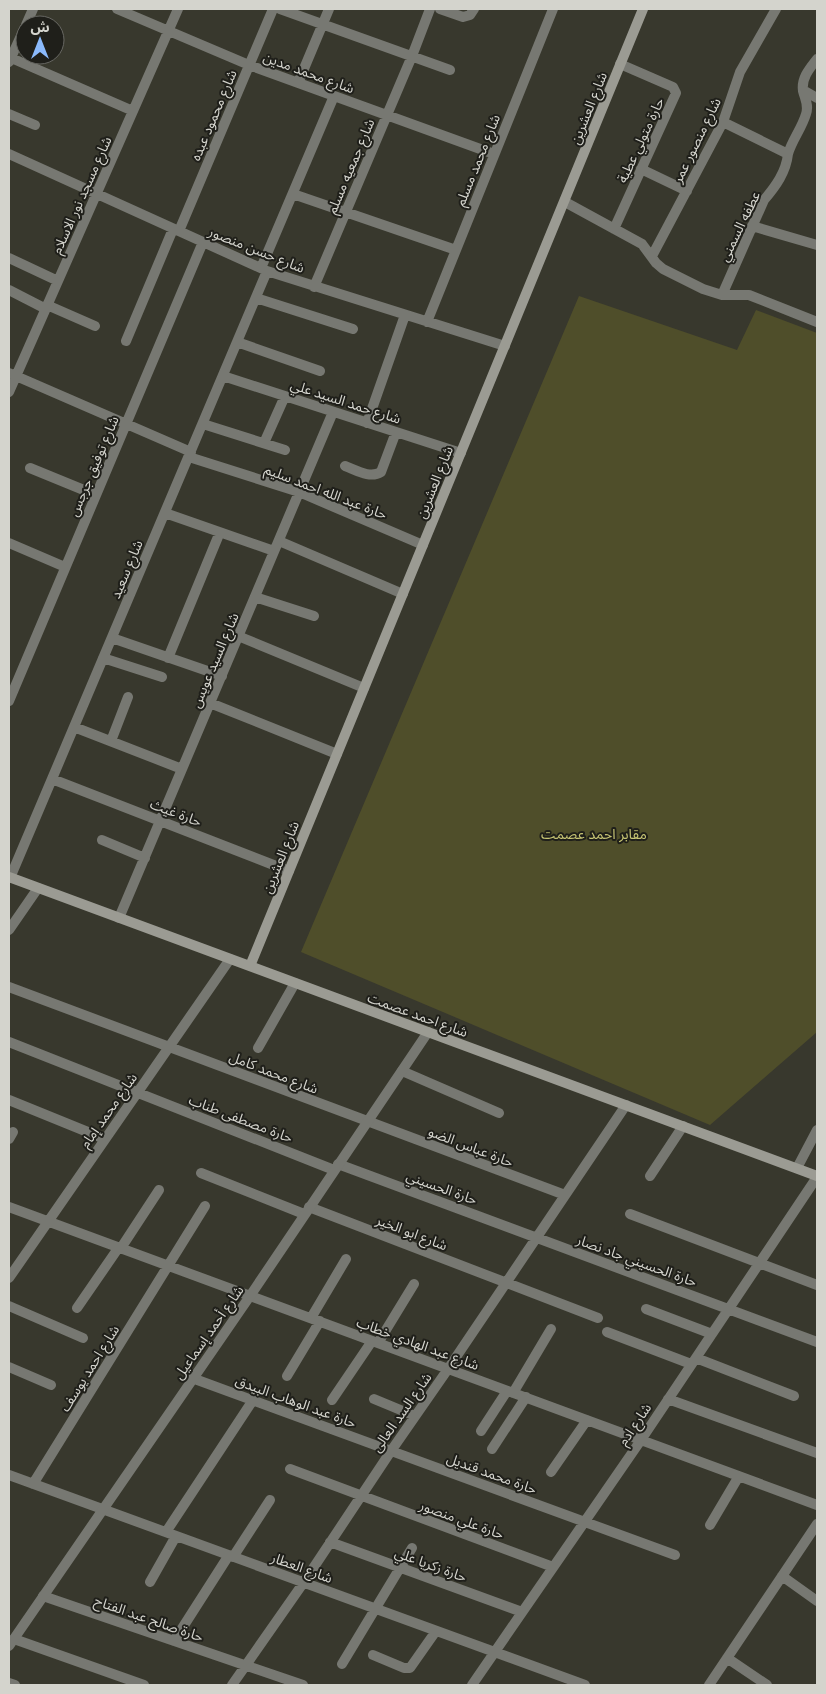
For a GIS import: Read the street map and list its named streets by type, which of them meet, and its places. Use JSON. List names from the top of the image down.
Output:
{
  "streets": {
    "main road": ["شارع العشرين", "شارع احمد عصمت"],
    "street": [
      "شارع محمد مدين",
      "شارع محمود عبده",
      "حارة متولي عطية",
      "شارع منصور عمر",
      "شارع محمد مسلم",
      "شارع جمعيه مسلم",
      "شارع مسجد نور الاسلام",
      "عطفه السمني",
      "شارع حسن منصور",
      "شارع حمد السيد علي",
      "شارع توفيق جرجس",
      "حارة عبد الله احمد سليم",
      "شارع سعيد",
      "شارع السيد عويس",
      "حارة غيث",
      "شارع محمد كامل",
      "شارع محمد إمام",
      "حارة مصطفى طناب",
      "حارة عباس الضو",
      "حارة الحسيني",
      "شارع ابو الخير",
      "حارة الحسيني جاد نصار",
      "شارع أحمد إسماعيل",
      "شارع عبد الهادي خطاب",
      "شارع احمد يوسف",
      "حارة عبد الوهاب البيدق",
      "شارع السد العالى",
      "شارع ادم",
      "حارة محمد قنديل",
      "حارة علي منصور",
      "حارة زكريا علي",
      "شارع العطار",
      "حارة صالح عبد الفتاح"
    ]
  },
  "crossings": [
    ["شارع محمد مدين", "شارع محمود عبده"],
    ["شارع محمد مدين", "شارع محمد مسلم"],
    ["شارع محمد مدين", "شارع جمعيه مسلم"],
    ["شارع محمد مدين", "شارع مسجد نور الاسلام"],
    ["شارع محمد مدين", "شارع سعيد"],
    ["شارع العشرين", "حارة متولي عطية"],
    ["شارع العشرين", "شارع حسن منصور"],
    ["شارع العشرين", "شارع حمد السيد علي"],
    ["شارع العشرين", "حارة عبد الله احمد سليم"],
    ["شارع العشرين", "حارة غيث"],
    ["شارع العشرين", "شارع احمد عصمت"],
    ["شارع محمود عبده", "شارع حسن منصور"],
    ["شارع محمد مسلم", "شارع حسن منصور"],
    ["شارع جمعيه مسلم", "شارع حسن منصور"],
    ["شارع مسجد نور الاسلام", "شارع حسن منصور"],
    ["شارع مسجد نور الاسلام", "حارة عبد الله احمد سليم"],
    ["شارع حسن منصور", "شارع توفيق جرجس"],
    ["شارع حسن منصور", "شارع سعيد"],
    ["شارع حمد السيد علي", "شارع سعيد"],
    ["شارع حمد السيد علي", "شارع السيد عويس"],
    ["شارع توفيق جرجس", "حارة عبد الله احمد سليم"],
    ["حارة عبد الله احمد سليم", "شارع سعيد"],
    ["حارة عبد الله احمد سليم", "شارع السيد عويس"],
    ["شارع سعيد", "حارة غيث"],
    ["شارع سعيد", "شارع احمد عصمت"],
    ["شارع السيد عويس", "حارة غيث"],
    ["شارع السيد عويس", "شارع احمد عصمت"],
    ["شارع احمد عصمت", "شارع محمد إمام"],
    ["شارع احمد عصمت", "شارع أحمد إسماعيل"],
    ["شارع احمد عصمت", "شارع السد العالى"],
    ["شارع احمد عصمت", "شارع ادم"],
    ["شارع محمد كامل", "شارع محمد إمام"],
    ["شارع محمد كامل", "حارة عباس الضو"],
    ["شارع محمد كامل", "شارع أحمد إسماعيل"],
    ["شارع محمد إمام", "حارة مصطفى طناب"],
    ["شارع محمد إمام", "شارع عبد الهادي خطاب"],
    ["حارة مصطفى طناب", "حارة الحسيني"],
    ["حارة مصطفى طناب", "شارع أحمد إسماعيل"],
    ["حارة عباس الضو", "شارع أحمد إسماعيل"],
    ["حارة عباس الضو", "شارع السد العالى"],
    ["حارة الحسيني", "حارة الحسيني جاد نصار"],
    ["حارة الحسيني", "شارع أحمد إسماعيل"],
    ["حارة الحسيني", "شارع السد العالى"],
    ["شارع ابو الخير", "شارع أحمد إسماعيل"],
    ["شارع ابو الخير", "شارع السد العالى"],
    ["حارة الحسيني جاد نصار", "شارع السد العالى"],
    ["حارة الحسيني جاد نصار", "شارع ادم"],
    ["شارع أحمد إسماعيل", "شارع عبد الهادي خطاب"],
    ["شارع أحمد إسماعيل", "حارة عبد الوهاب البيدق"],
    ["شارع أحمد إسماعيل", "شارع العطار"],
    ["شارع أحمد إسماعيل", "حارة صالح عبد الفتاح"],
    ["شارع عبد الهادي خطاب", "شارع احمد يوسف"],
    ["شارع عبد الهادي خطاب", "شارع السد العالى"],
    ["شارع عبد الهادي خطاب", "شارع ادم"],
    ["شارع احمد يوسف", "شارع العطار"],
    ["حارة عبد الوهاب البيدق", "شارع السد العالى"],
    ["حارة عبد الوهاب البيدق", "حارة محمد قنديل"],
    ["شارع السد العالى", "حارة محمد قنديل"],
    ["شارع السد العالى", "حارة علي منصور"],
    ["شارع السد العالى", "حارة زكريا علي"],
    ["شارع السد العالى", "شارع العطار"],
    ["شارع السد العالى", "حارة صالح عبد الفتاح"],
    ["شارع ادم", "حارة محمد قنديل"],
    ["شارع ادم", "حارة علي منصور"],
    ["شارع ادم", "حارة زكريا علي"],
    ["شارع ادم", "شارع العطار"]
  ],
  "parks": ["مقابر احمد عصمت"],
  "north": "top"
}
